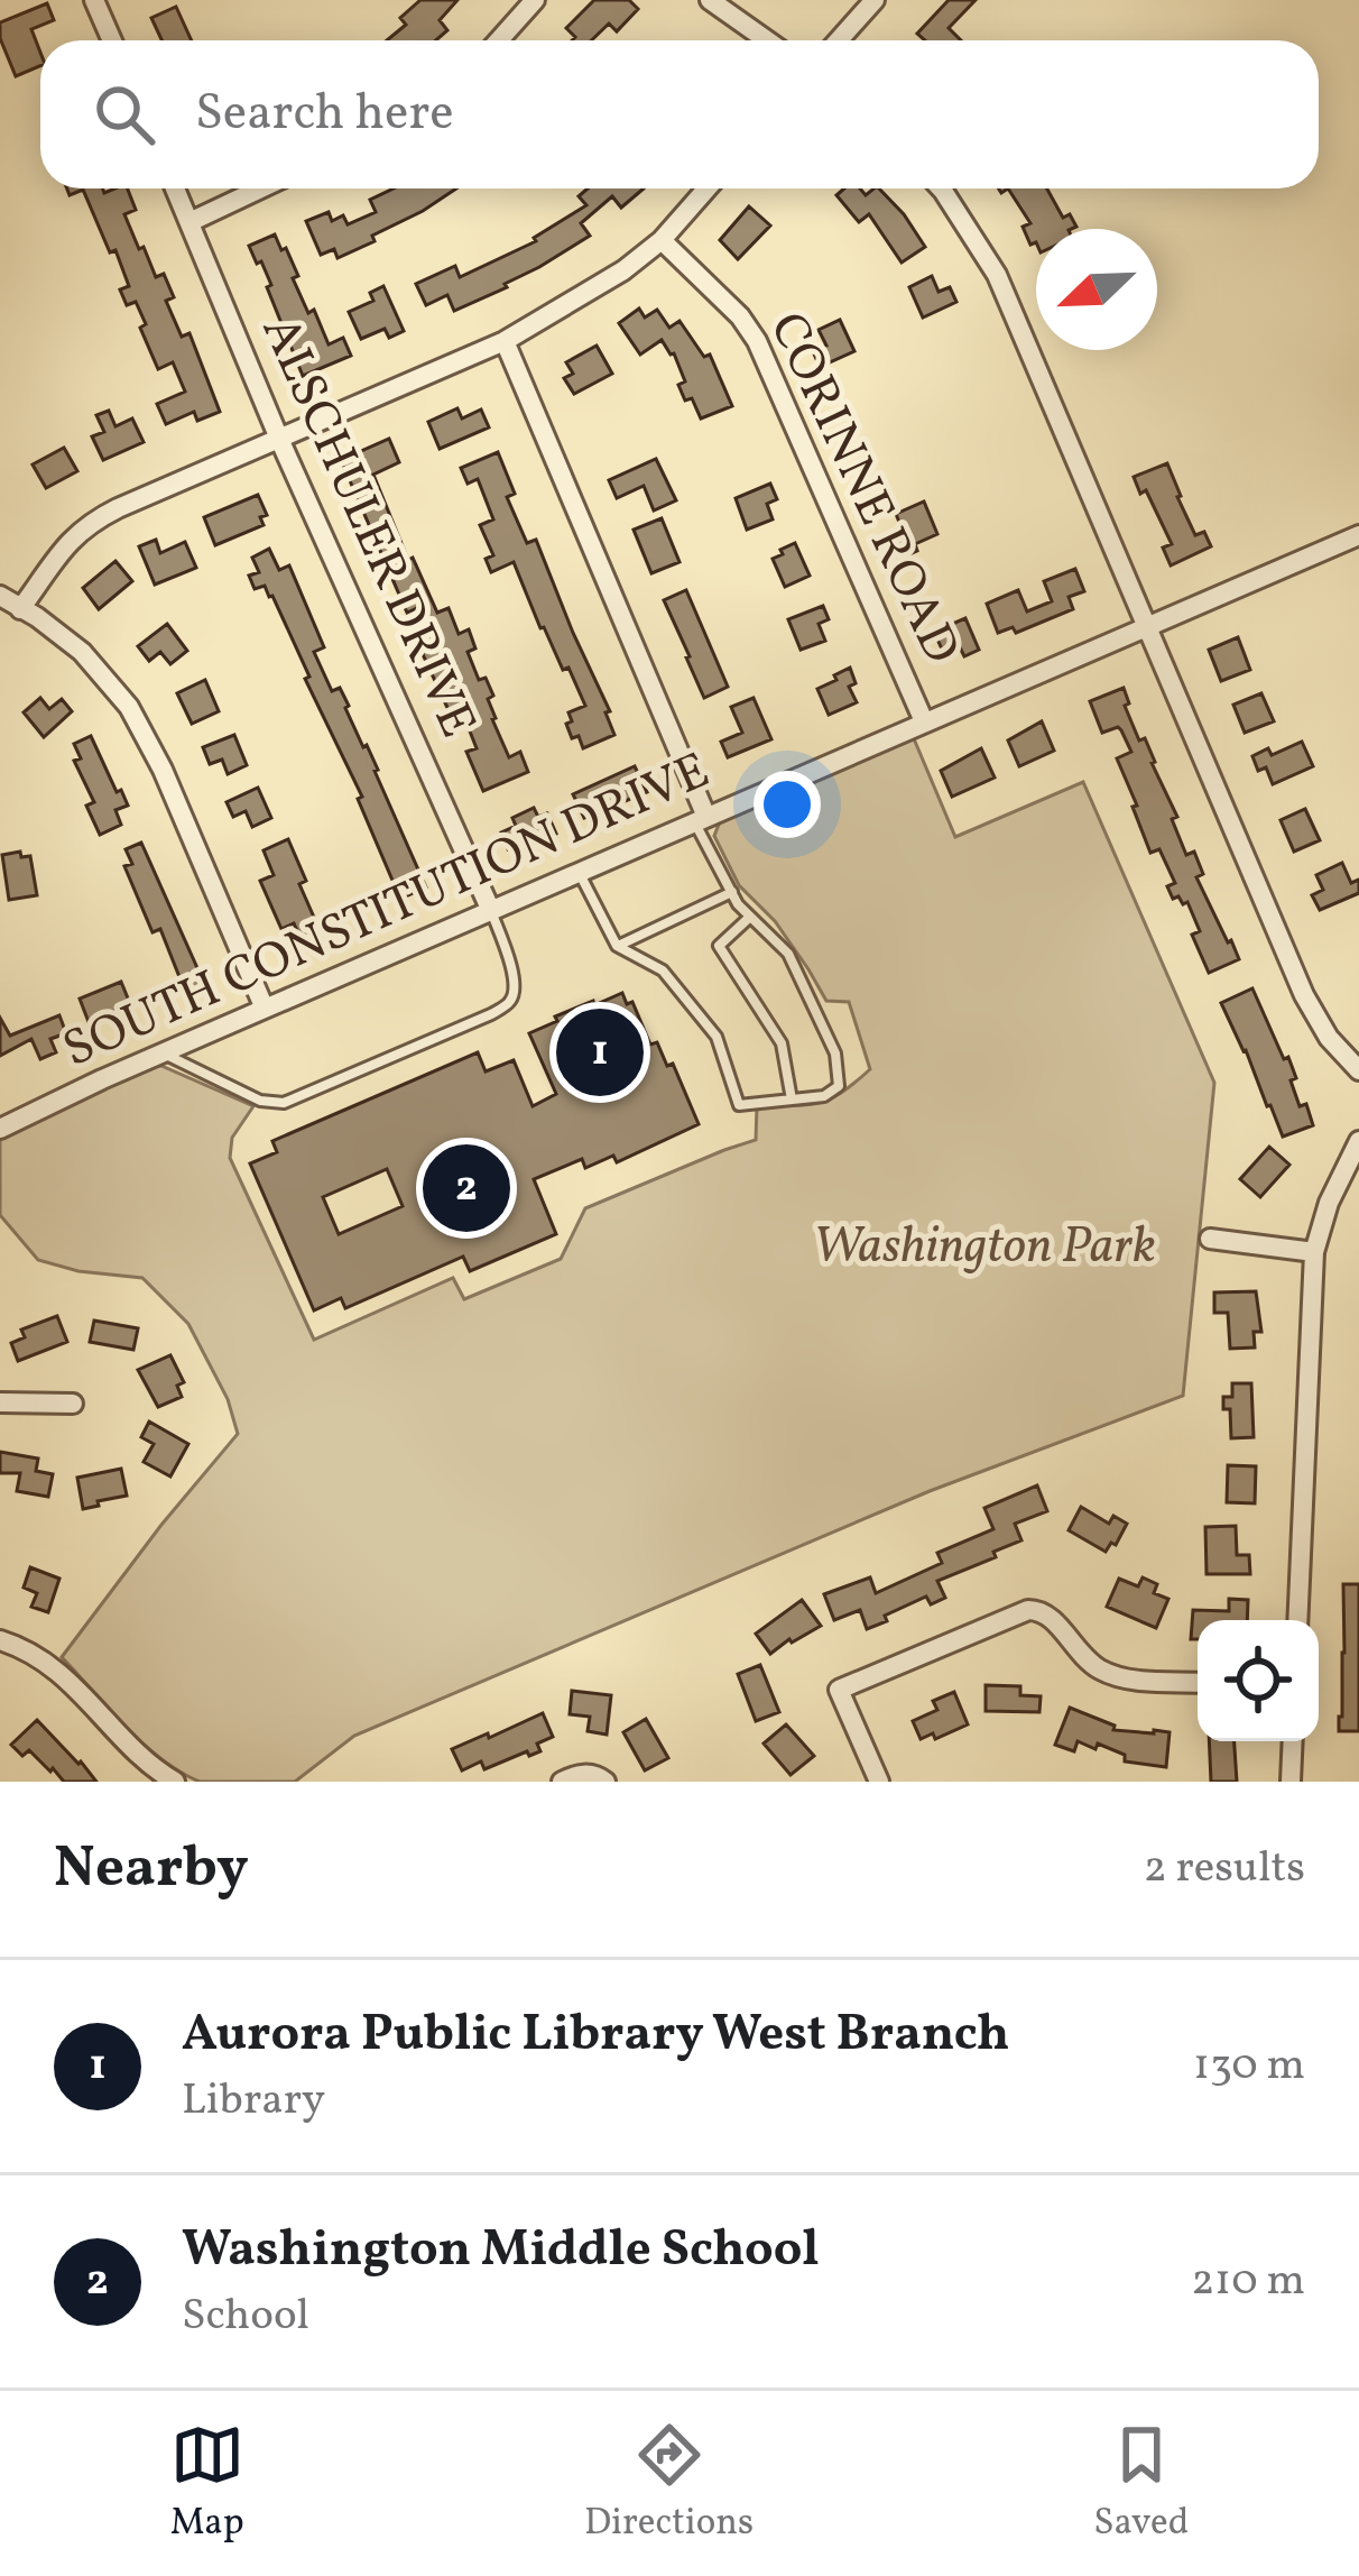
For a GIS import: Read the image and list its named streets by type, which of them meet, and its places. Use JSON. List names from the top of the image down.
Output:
{
  "streets": {
    "street": ["CORINNE ROAD", "ALSCHULER DRIVE", "SOUTH CONSTITUTION DRIVE"]
  },
  "crossings": [
    ["CORINNE ROAD", "SOUTH CONSTITUTION DRIVE"],
    ["ALSCHULER DRIVE", "SOUTH CONSTITUTION DRIVE"]
  ],
  "parks": ["Washington Park"],
  "north": "bottom left",
  "page": {
    "search": "Search here",
    "pins": ["1", "2"],
    "heading": ["Nearby", "2 results"],
    "list": [
      {
        "mark": "1",
        "name": "Aurora Public Library West Branch",
        "note": "Library",
        "value": "130 m"
      },
      {
        "mark": "2",
        "name": "Washington Middle School",
        "note": "School",
        "value": "210 m"
      }
    ],
    "nav": ["Map", "Directions", "Saved"]
  }
}
